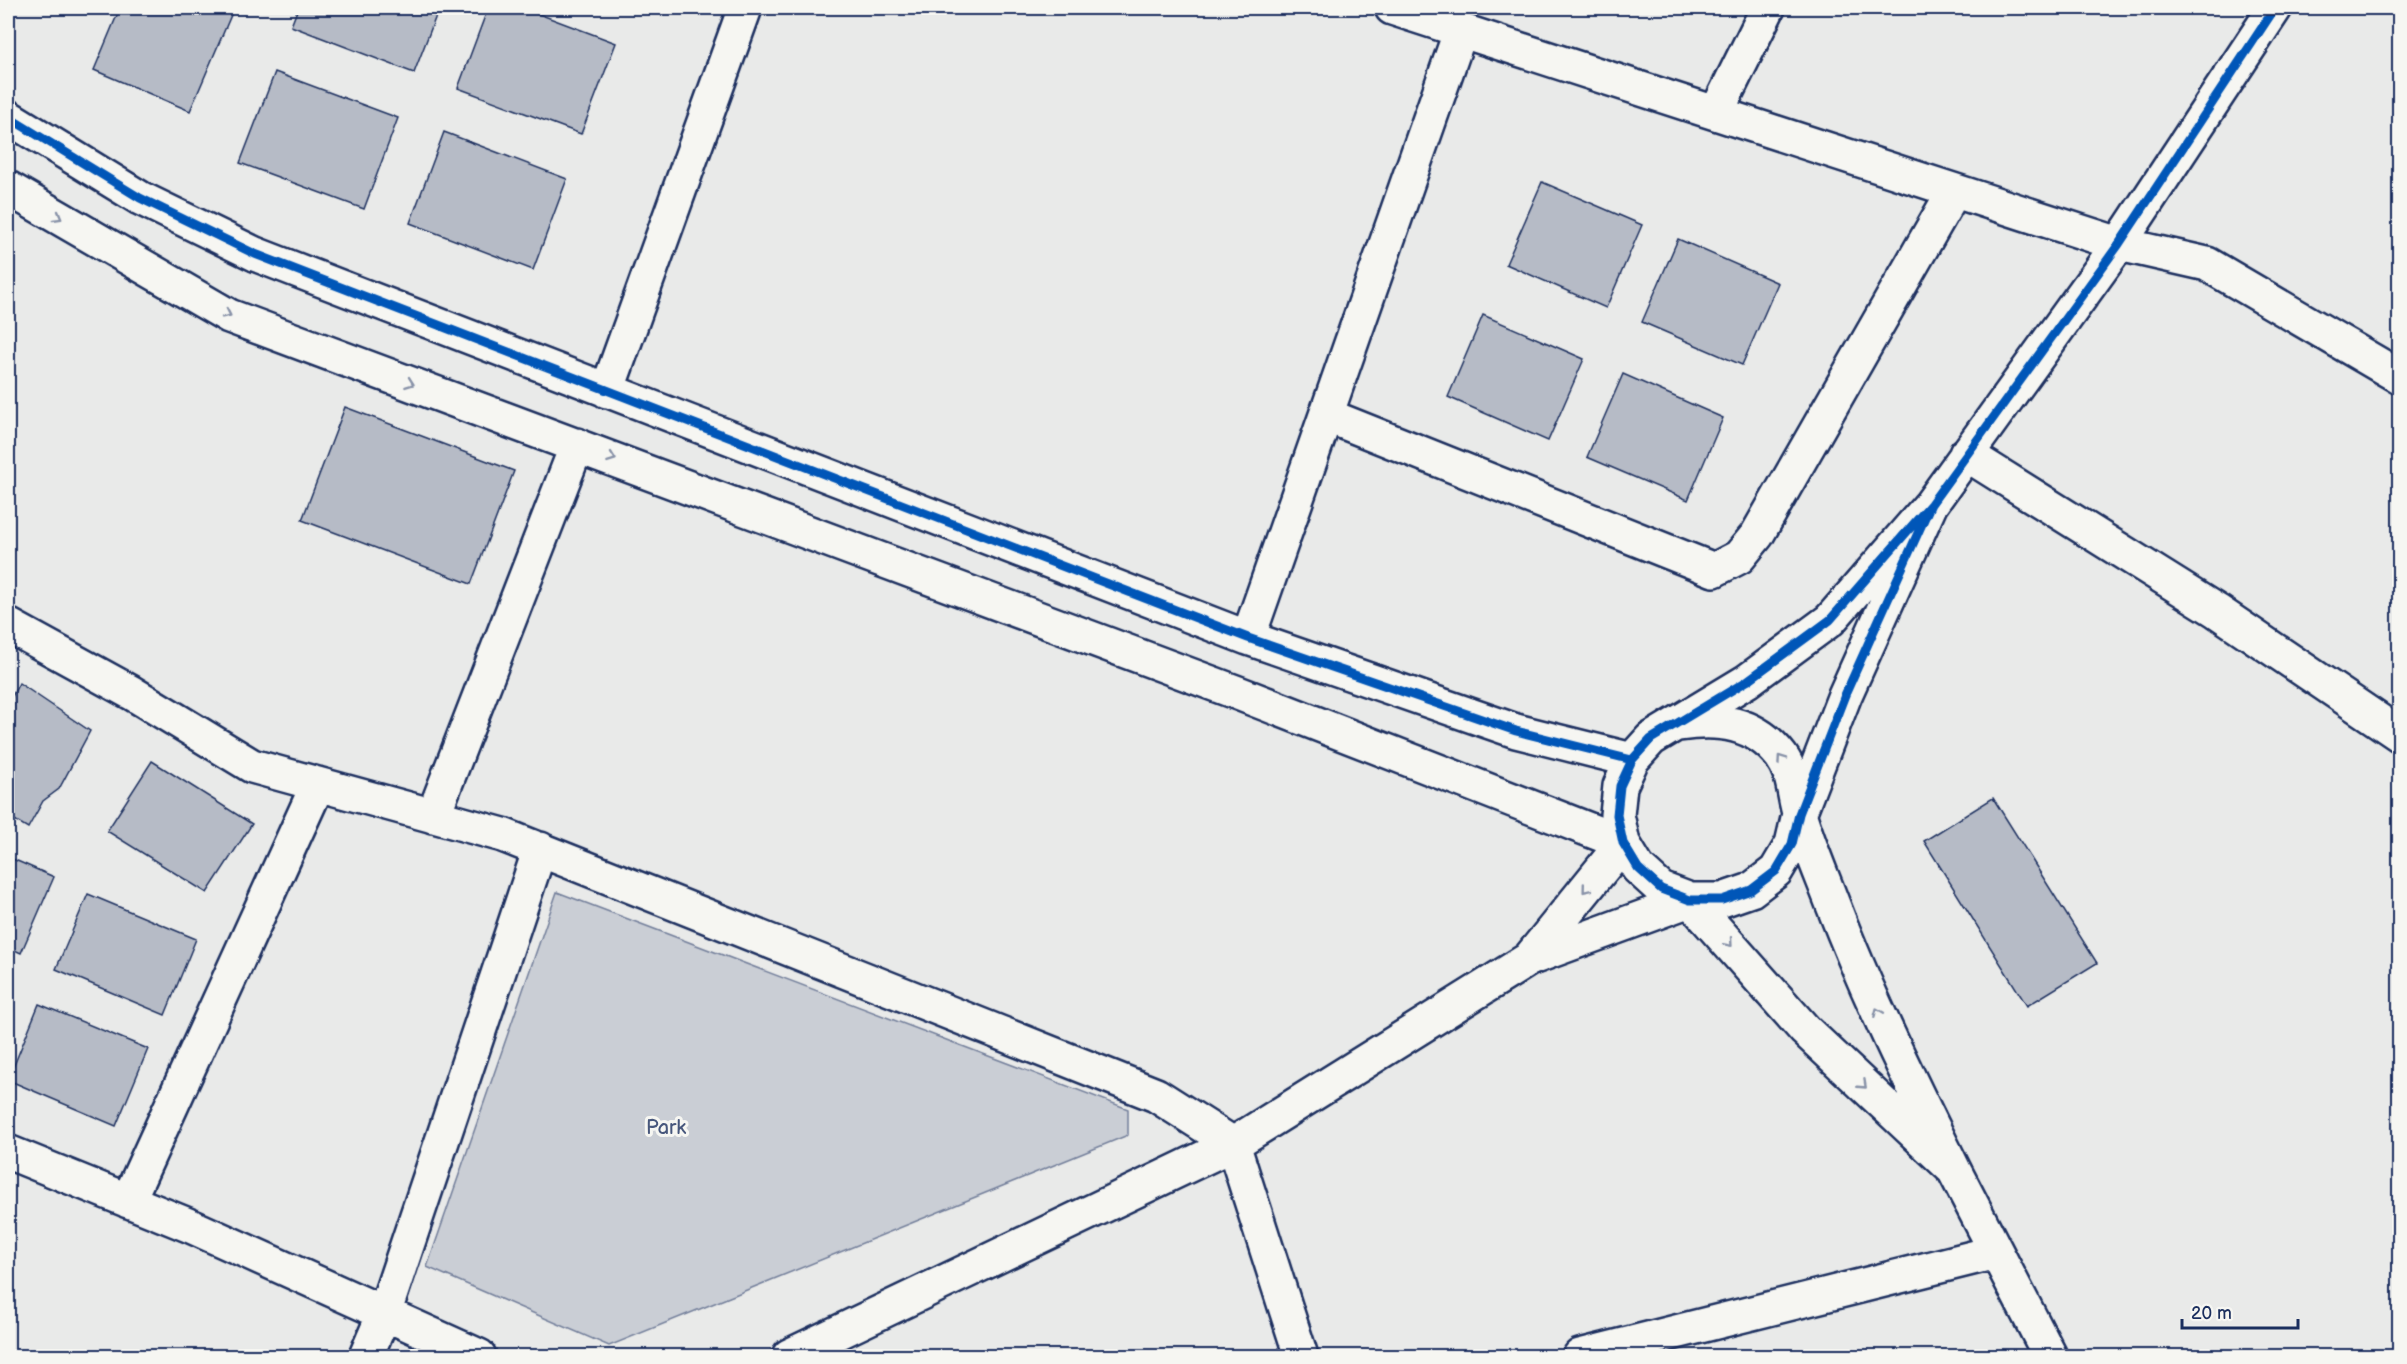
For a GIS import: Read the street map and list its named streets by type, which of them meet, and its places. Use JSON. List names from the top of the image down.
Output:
{
  "parks": ["Park"],
  "scale_bar": "20 m"
}
